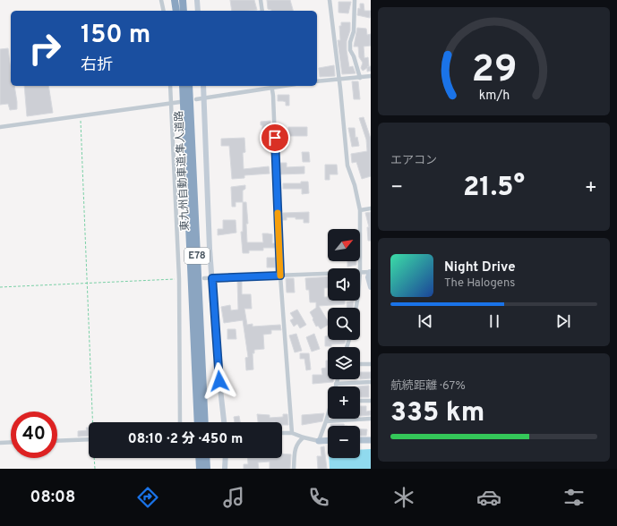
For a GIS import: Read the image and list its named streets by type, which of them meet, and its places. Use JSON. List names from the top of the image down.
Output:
{
  "streets": {
    "highway": ["東九州自動車道;隼人道路", "E78"]
  },
  "north": "top right",
  "page": {
    "turn": ["150 m", "右折"],
    "tile": [
      "エアコン",
      ["航続距離 · 67%", "335 km"]
    ],
    "heat": ["−", "21.5°", "+"],
    "map_buttons": ["+", "−"],
    "song": ["Night Drive", "The Halogens"],
    "limit": "40",
    "trip": "08:10 · 2 分 · 450 m",
    "tabs": "08:08",
    "gauge": ["29", "km/h"]
  }
}
